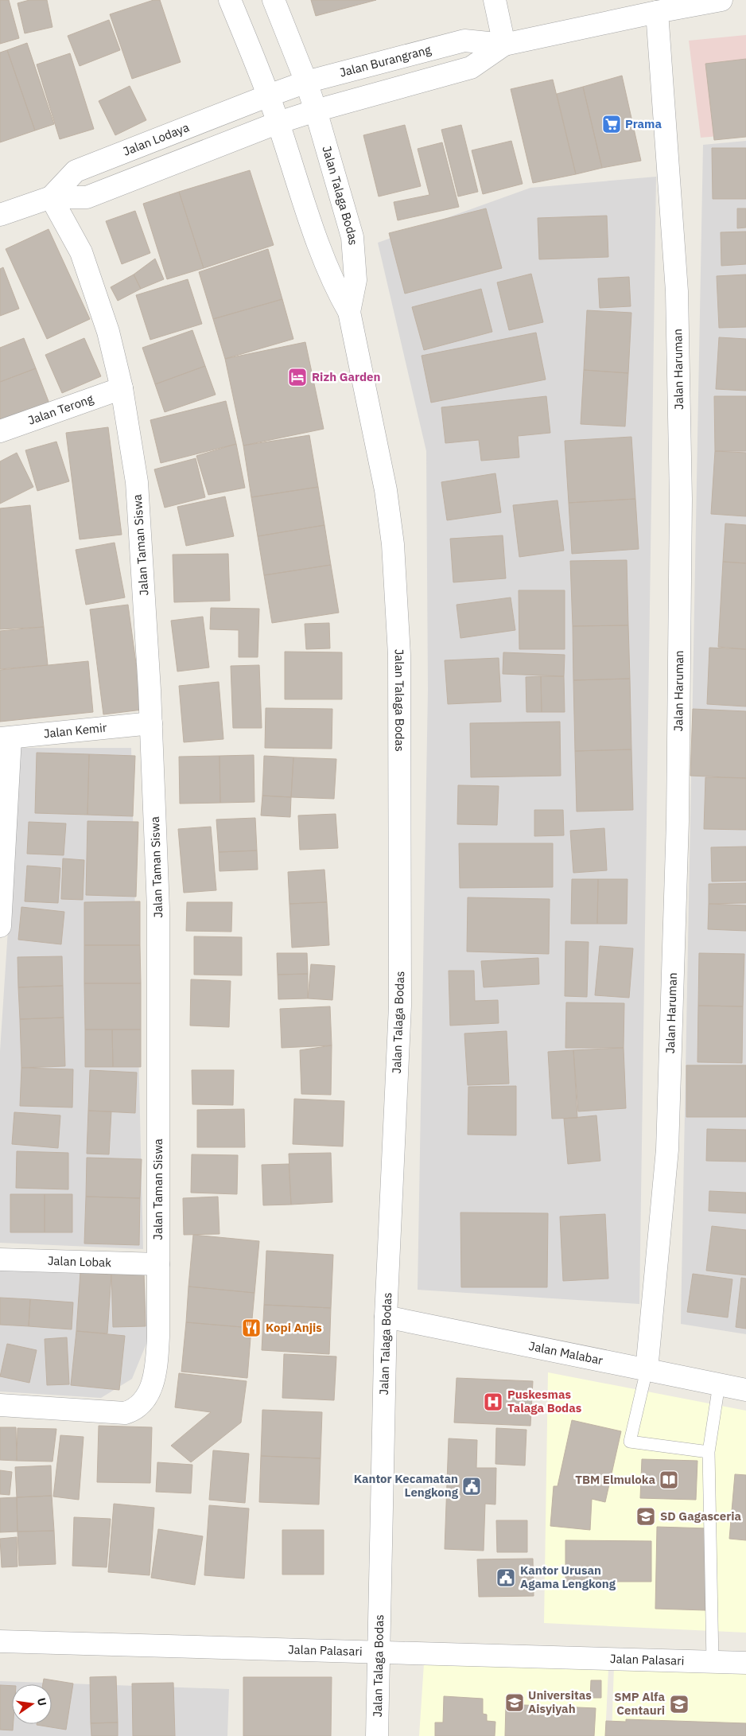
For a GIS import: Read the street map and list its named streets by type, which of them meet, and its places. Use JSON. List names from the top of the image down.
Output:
{
  "streets": {
    "street": [
      "Jalan Burangrang",
      "Jalan Lodaya",
      "Jalan Talaga Bodas",
      "Jalan Haruman",
      "Jalan Terong",
      "Jalan Taman Siswa",
      "Jalan Kemir",
      "Jalan Lobak",
      "Jalan Malabar",
      "Jalan Palasari"
    ]
  },
  "crossings": [
    ["Jalan Burangrang", "Jalan Lodaya"],
    ["Jalan Burangrang", "Jalan Talaga Bodas"],
    ["Jalan Burangrang", "Jalan Haruman"],
    ["Jalan Lodaya", "Jalan Talaga Bodas"],
    ["Jalan Lodaya", "Jalan Taman Siswa"],
    ["Jalan Talaga Bodas", "Jalan Malabar"],
    ["Jalan Talaga Bodas", "Jalan Palasari"],
    ["Jalan Haruman", "Jalan Malabar"],
    ["Jalan Terong", "Jalan Taman Siswa"],
    ["Jalan Taman Siswa", "Jalan Kemir"],
    ["Jalan Taman Siswa", "Jalan Lobak"]
  ],
  "places": {
    "supermarket": ["Prama"],
    "hotel": ["Rizh Garden"],
    "restaurant": ["Kopi Anjis"],
    "hospital": ["Puskesmas Talaga Bodas"],
    "library": ["TBM Elmuloka"],
    "public building": ["Kantor Kecamatan Lengkong", "Kantor Urusan Agama Lengkong"],
    "school or university": ["SD Gagasceria", "Universitas Aisyiyah", "SMP Alfa Centauri"]
  },
  "north": "right"
}
